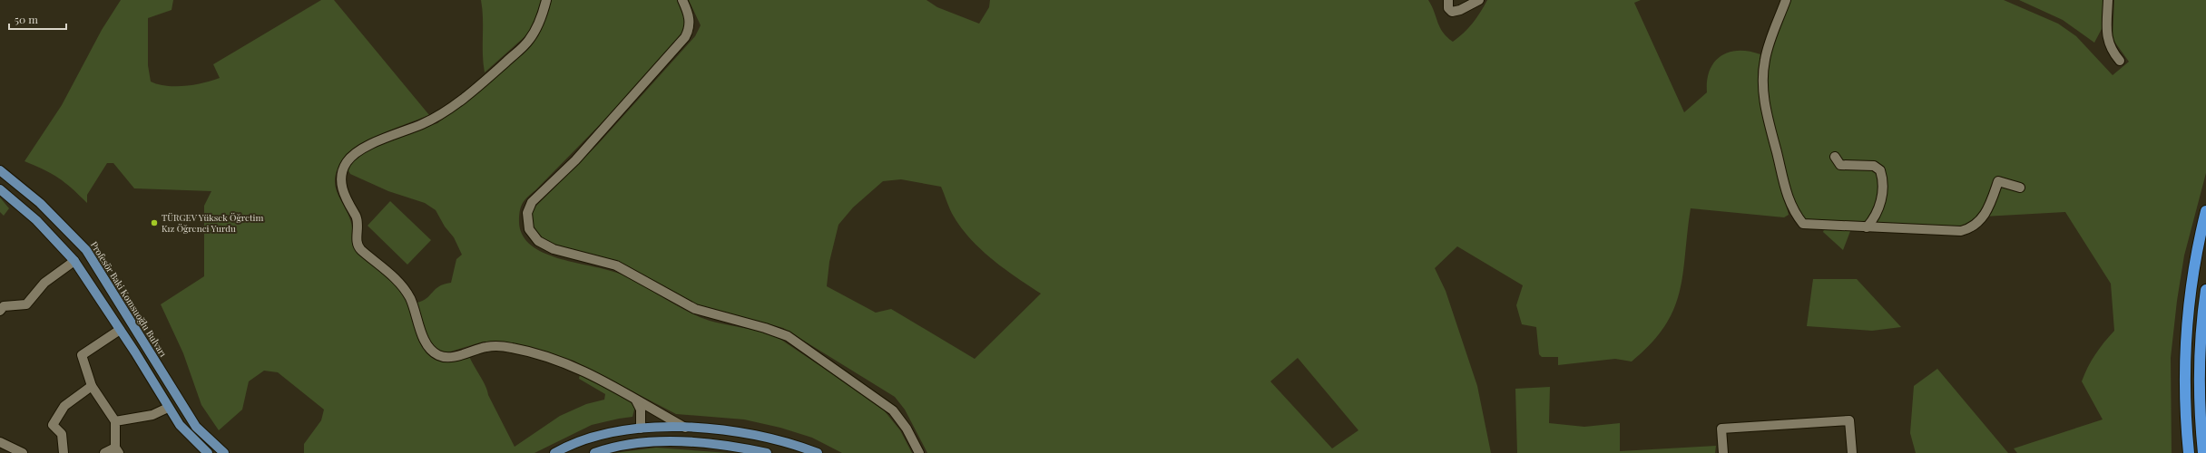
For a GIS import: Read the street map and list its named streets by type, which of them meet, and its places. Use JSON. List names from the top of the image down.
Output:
{
  "streets": {
    "main road": ["Profesör Baki Komsuoğlu Bulvarı"]
  },
  "places": ["TÜRGEV Yüksek Öğretim Kız Öğrenci Yurdu"],
  "scale_bar": "50 m"
}
